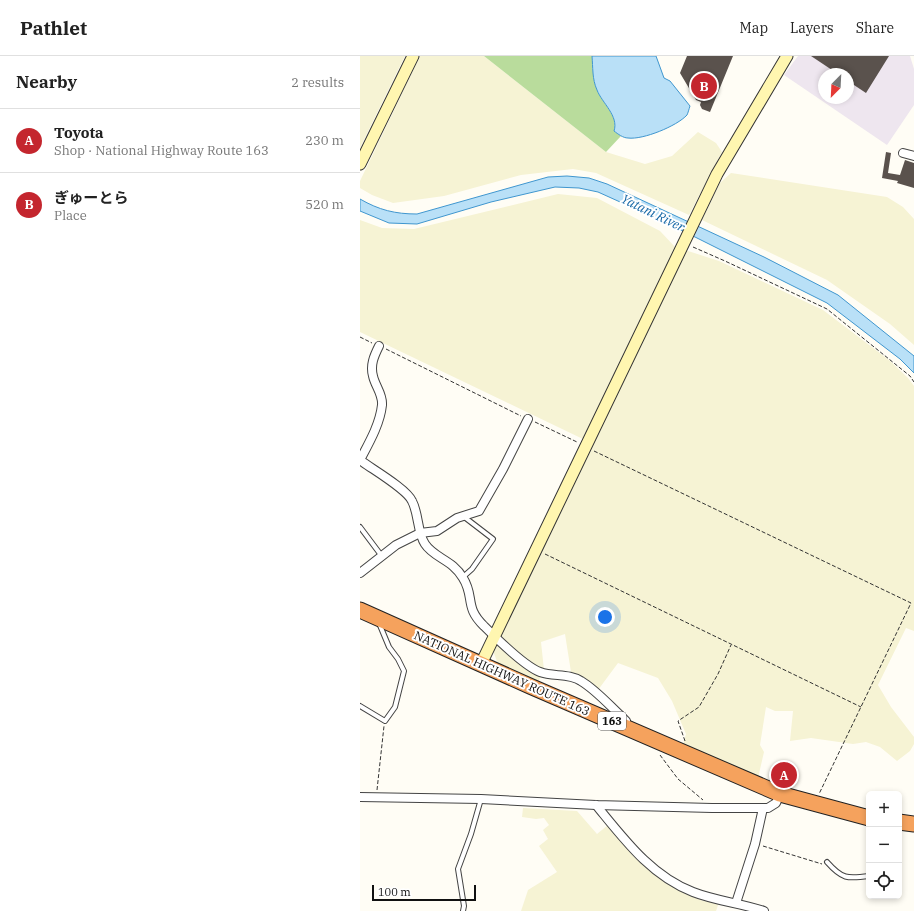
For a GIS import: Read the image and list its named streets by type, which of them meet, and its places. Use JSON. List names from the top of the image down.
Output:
{
  "streets": {
    "highway": ["NATIONAL HIGHWAY ROUTE 163", "163"]
  },
  "water": ["Yatani River"],
  "scale_bar": "100 m",
  "north": "bottom left",
  "page": {
    "header": "Pathlet",
    "nav": ["Map", "Layers", "Share"],
    "heading": ["Nearby", "2 results"],
    "pins": ["B", "A"],
    "list": [
      {
        "mark": "A",
        "name": "Toyota",
        "note": "Shop · National Highway Route 163",
        "value": "230 m"
      },
      {
        "mark": "B",
        "name": "ぎゅーとら",
        "note": "Place",
        "value": "520 m"
      }
    ],
    "map_buttons": ["+", "−"],
    "scale": "100 m"
  }
}
